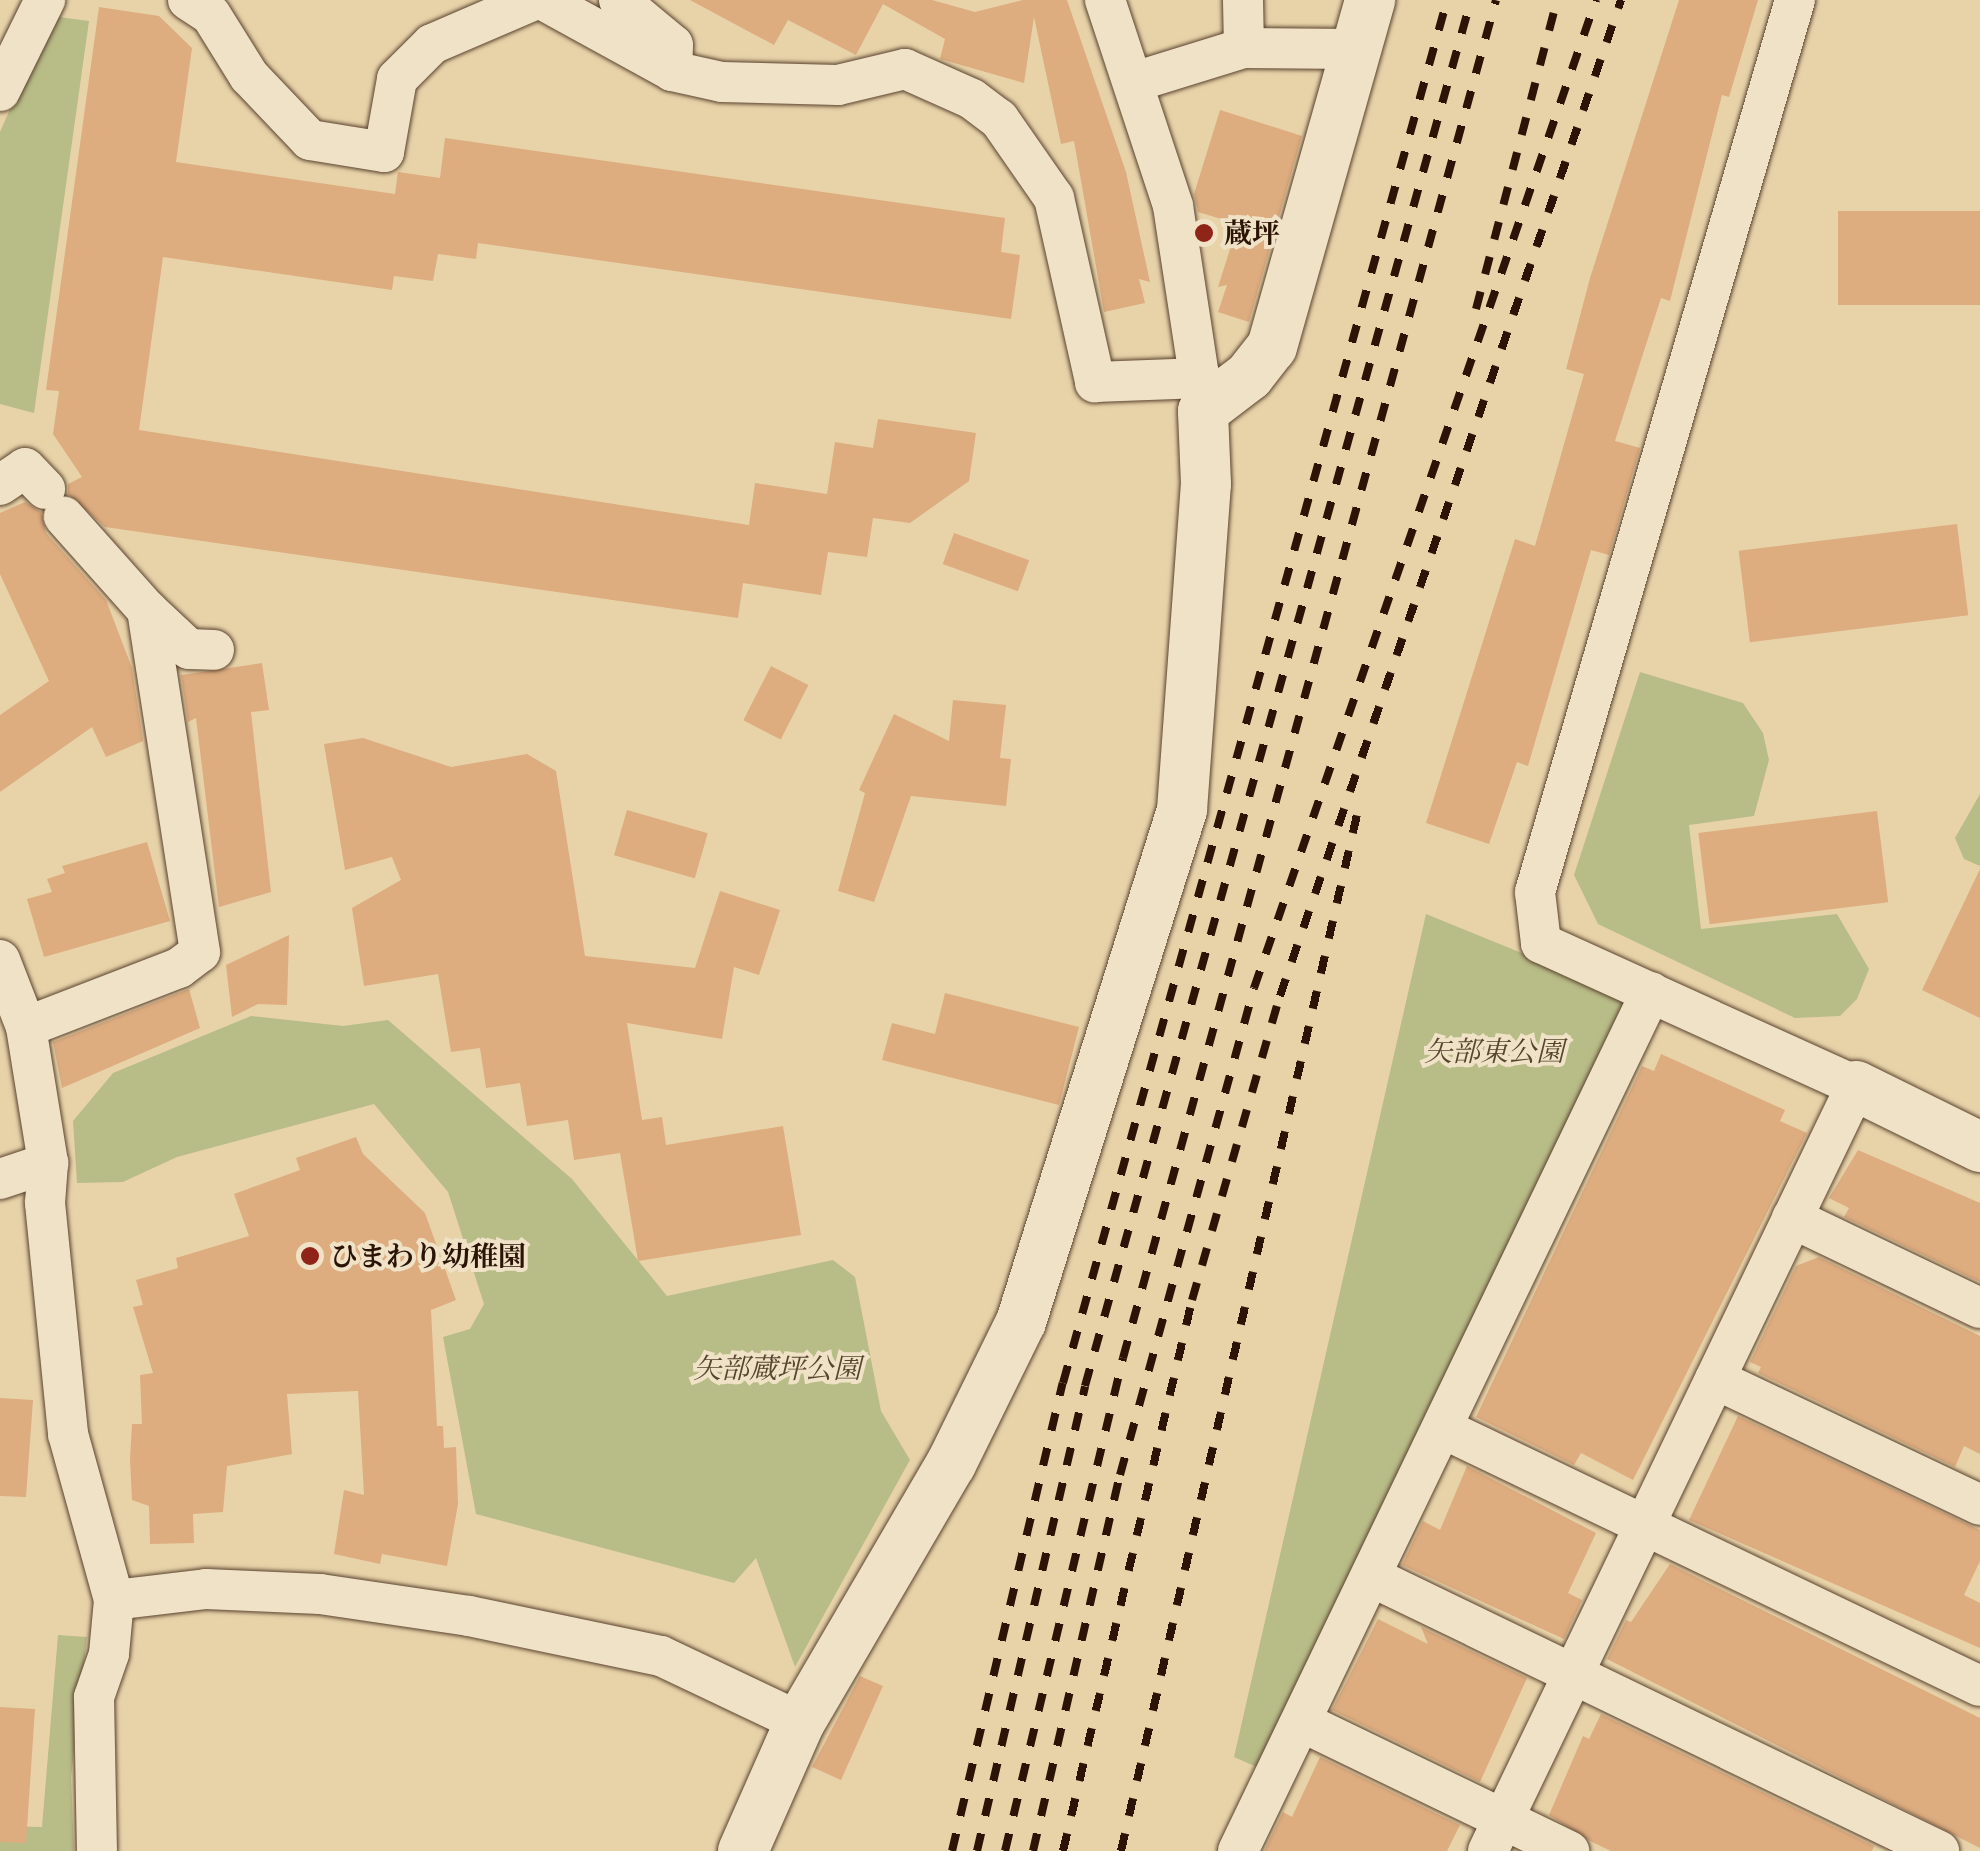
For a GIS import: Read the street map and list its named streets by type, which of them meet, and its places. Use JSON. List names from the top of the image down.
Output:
{
  "parks": ["矢部東公園", "矢部蔵坪公園"],
  "places": ["蔵坪", "ひまわり幼稚園"]
}
